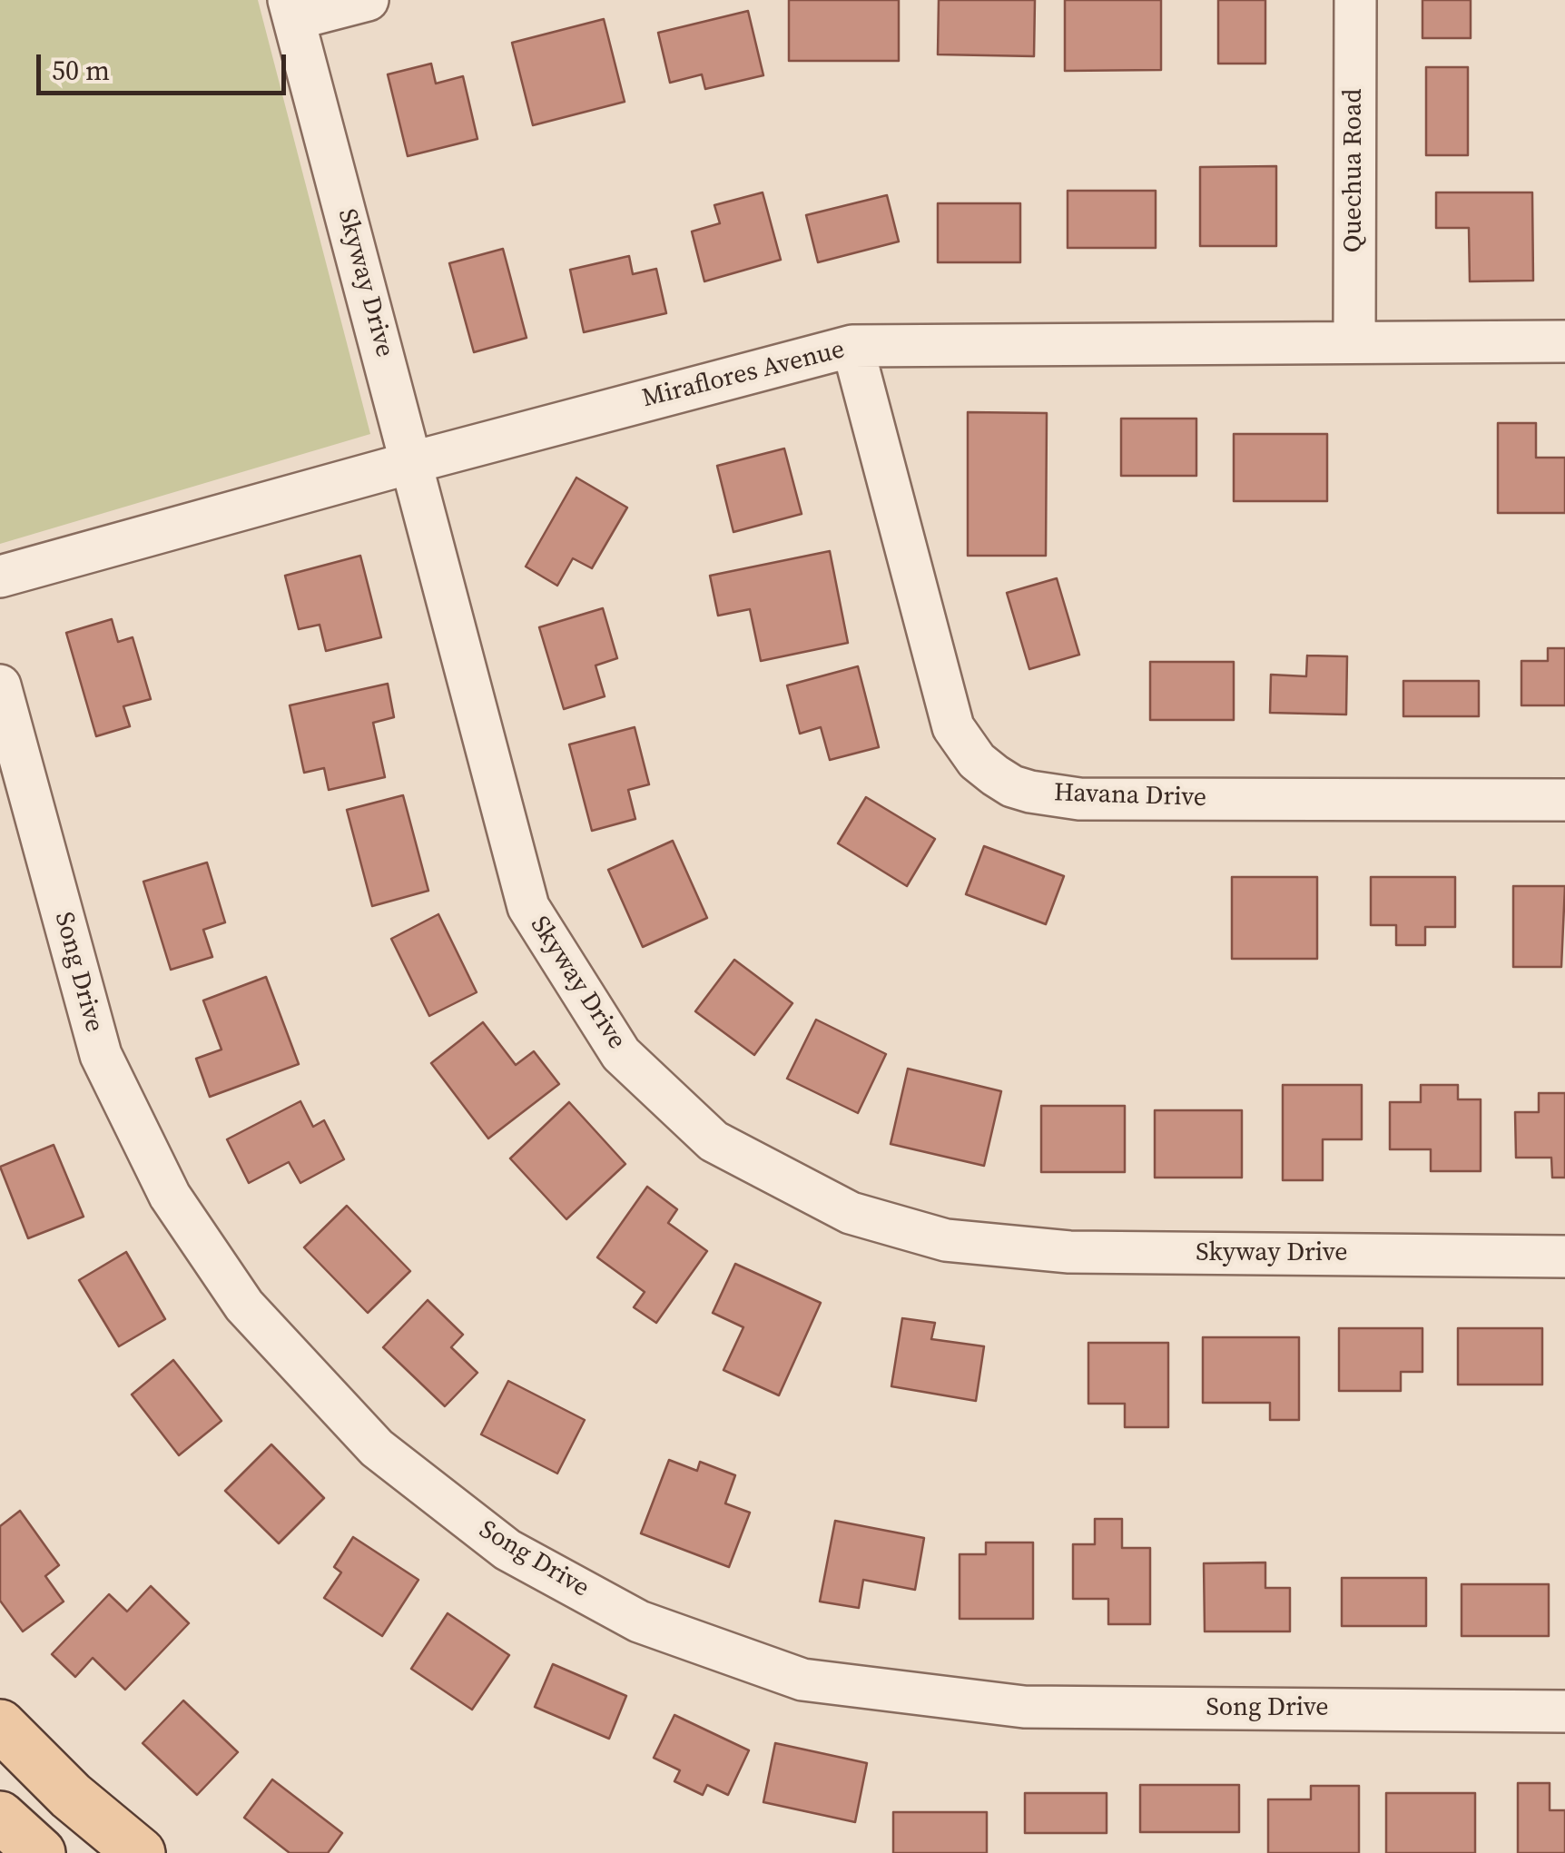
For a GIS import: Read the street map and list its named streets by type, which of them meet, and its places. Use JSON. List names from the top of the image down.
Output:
{
  "streets": {
    "street": [
      "Quechua Road",
      "Skyway Drive",
      "Miraflores Avenue",
      "Havana Drive",
      "Song Drive"
    ]
  },
  "crossings": [
    ["Quechua Road", "Miraflores Avenue"],
    ["Skyway Drive", "Miraflores Avenue"],
    ["Miraflores Avenue", "Havana Drive"]
  ],
  "scale_bar": "50 m"
}
